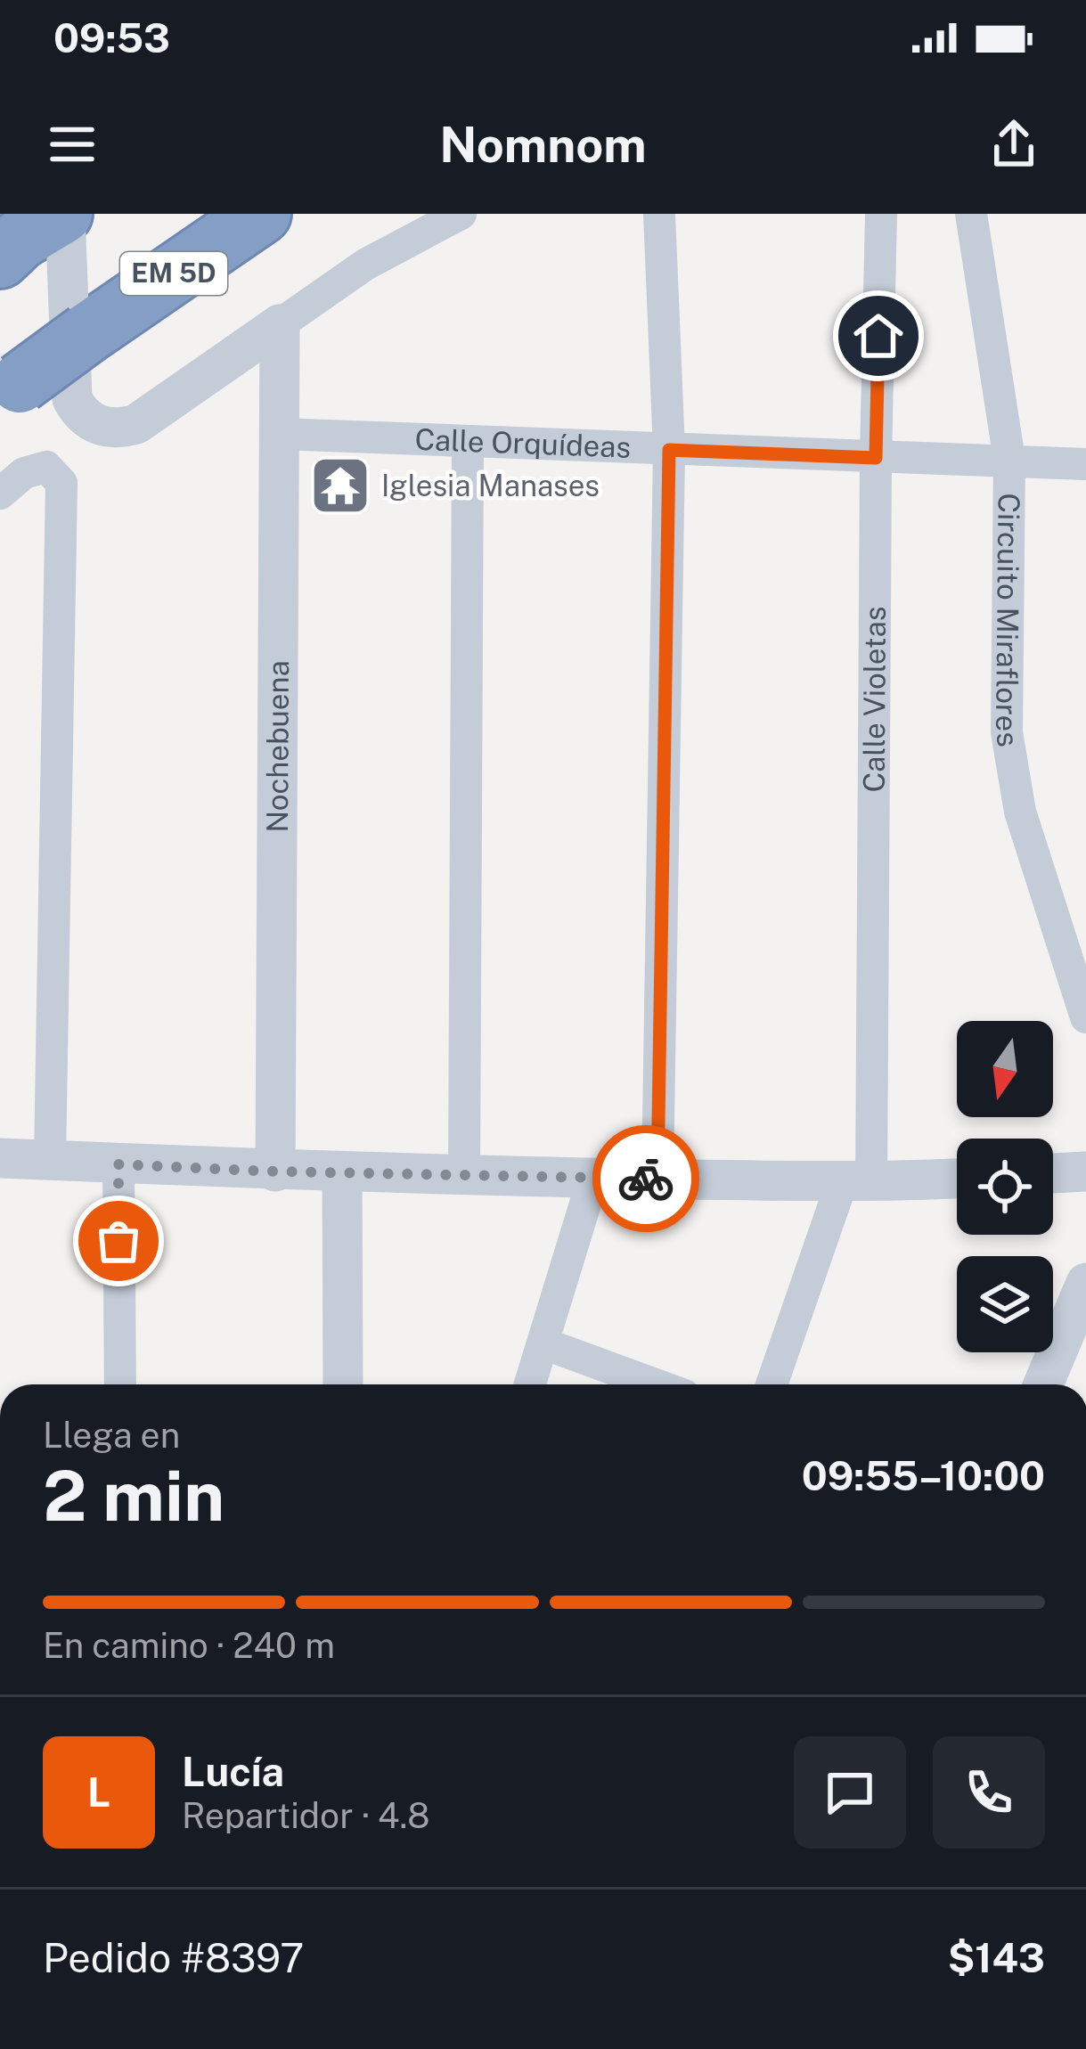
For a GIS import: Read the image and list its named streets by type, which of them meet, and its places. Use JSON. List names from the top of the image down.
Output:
{
  "streets": {
    "highway": ["EM 5D"],
    "street": [
      "Calle Orquídeas",
      "Circuito Miraflores",
      "Calle Violetas",
      "Nochebuena"
    ]
  },
  "crossings": [
    ["Calle Orquídeas", "Circuito Miraflores"],
    ["Calle Orquídeas", "Calle Violetas"],
    ["Calle Orquídeas", "Nochebuena"]
  ],
  "places": {
    "temple": ["Iglesia Manases"]
  },
  "north": "bottom",
  "page": {
    "status": "09:53",
    "header": "Nomnom",
    "heading": ["2 min", "Llega en", "09:55–10:00"],
    "panel": [
      "Lucía",
      "Repartidor · 4.8",
      "Pedido #8397",
      "$143"
    ],
    "bar": "En camino · 240 m",
    "round": "L"
  }
}
